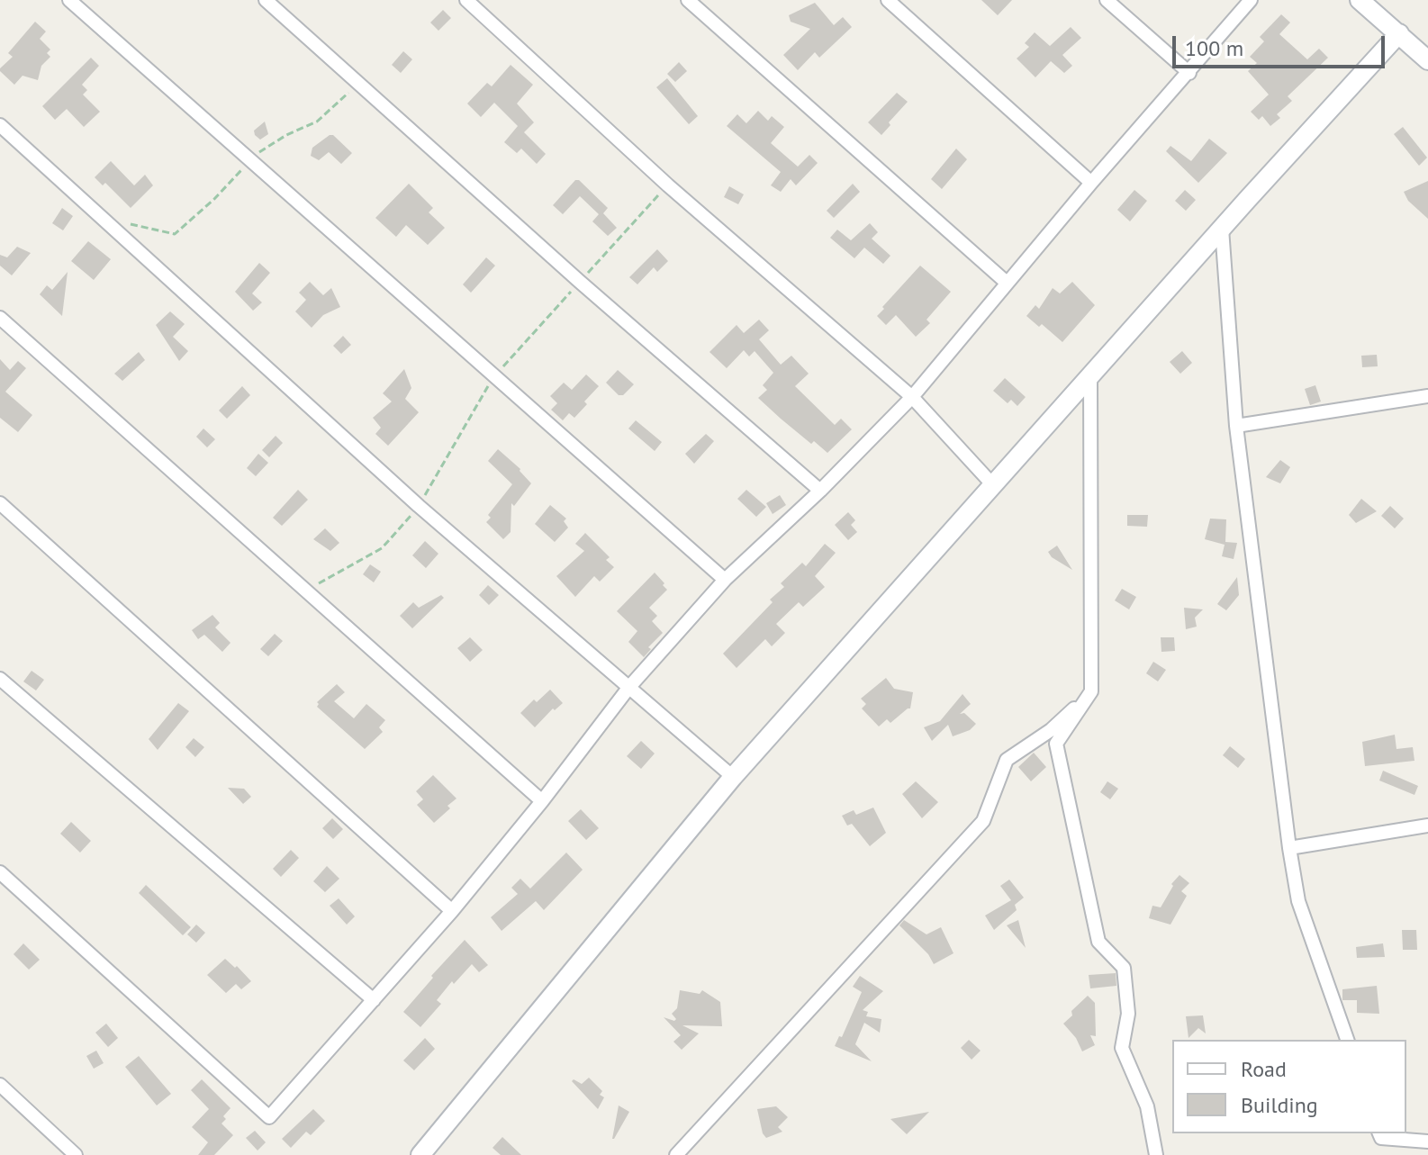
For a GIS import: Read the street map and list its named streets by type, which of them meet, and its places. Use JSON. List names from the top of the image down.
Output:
{
  "legend": ["Road", "Building"],
  "scale_bar": "100 m"
}
